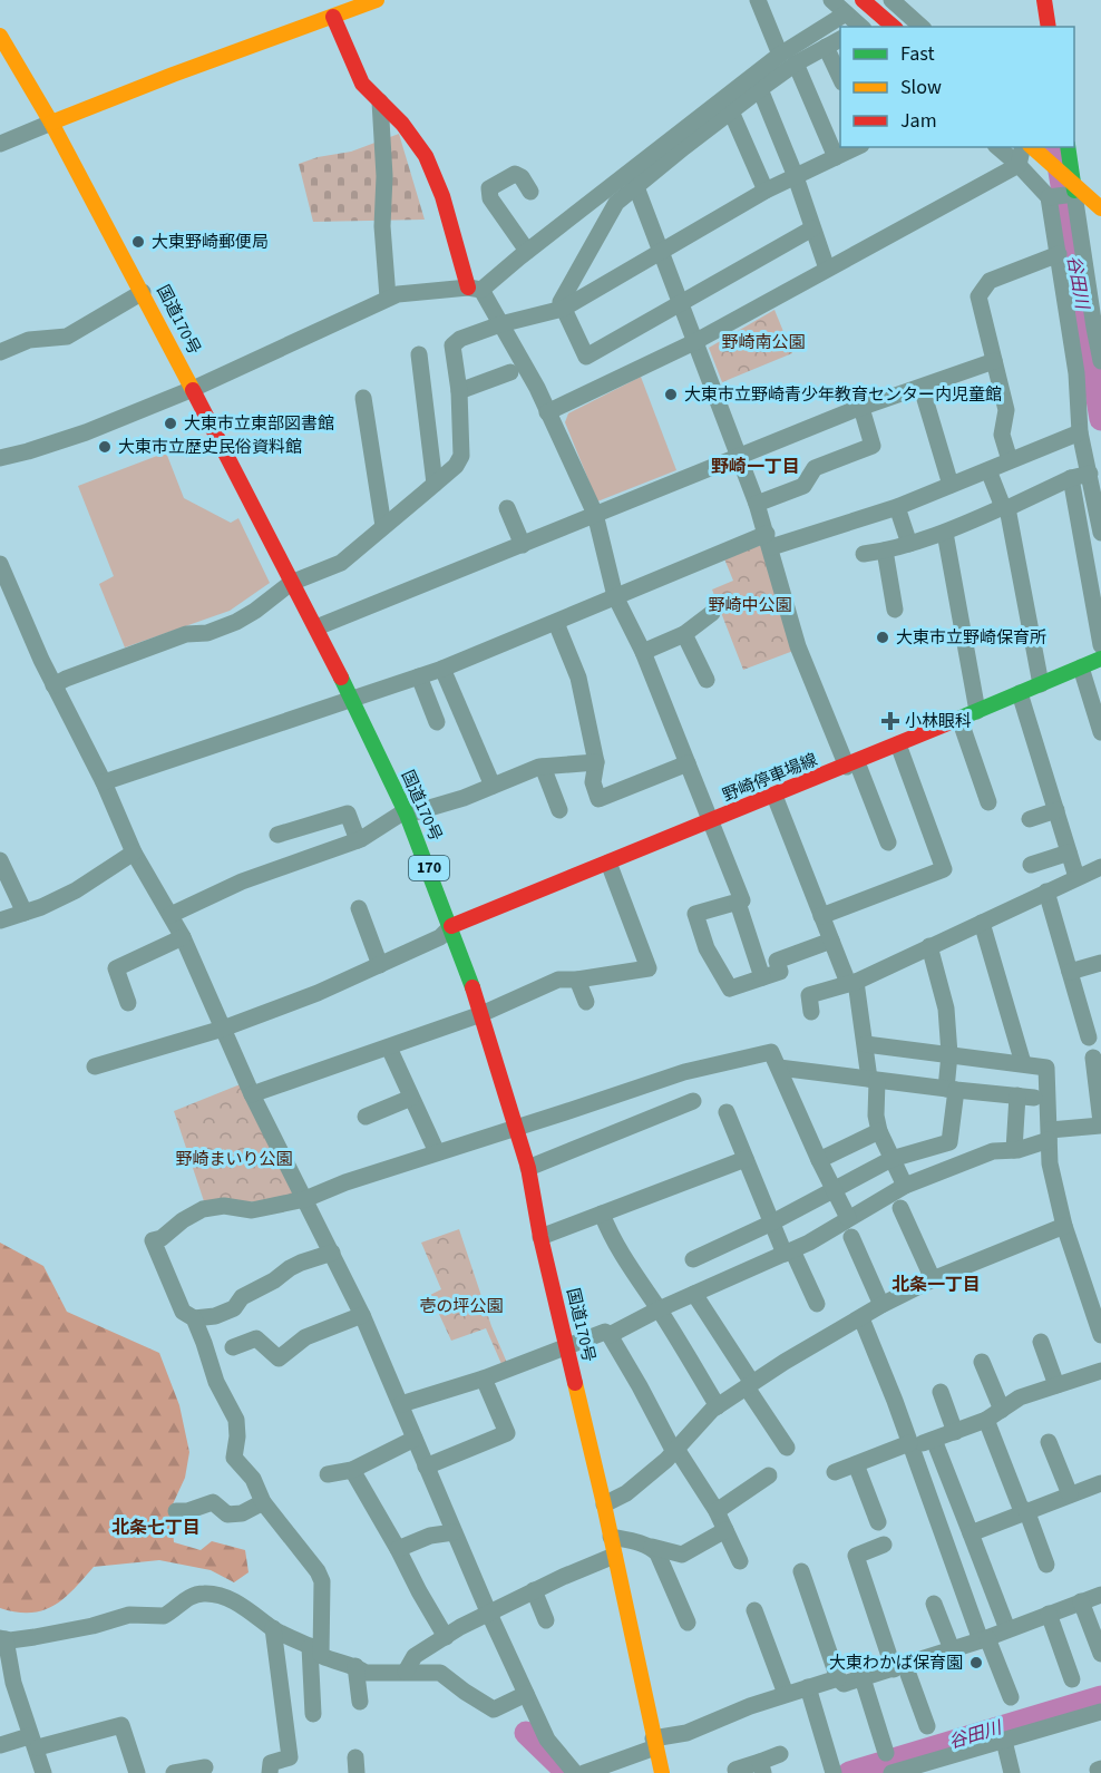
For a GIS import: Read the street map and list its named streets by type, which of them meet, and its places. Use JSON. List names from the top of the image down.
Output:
{
  "streets": {
    "main road": ["国道170号", "野崎停車場線", "170"]
  },
  "crossings": [
    ["国道170号", "野崎停車場線"]
  ],
  "districts": ["野崎一丁目", "北条一丁目", "北条七丁目"],
  "water": ["谷田川"],
  "parks": [
    "野崎南公園",
    "野崎中公園",
    "野崎まいり公園",
    "壱の坪公園"
  ],
  "places": {
    "other": [
      "大東野崎郵便局",
      "大東市立野崎青少年教育センター内児童館",
      "大東市立東部図書館",
      "大東市立歴史民俗資料館",
      "大東市立野崎保育所",
      "大東わかば保育園"
    ],
    "health": ["小林眼科"]
  },
  "legend": ["Fast", "Slow", "Jam"]
}
